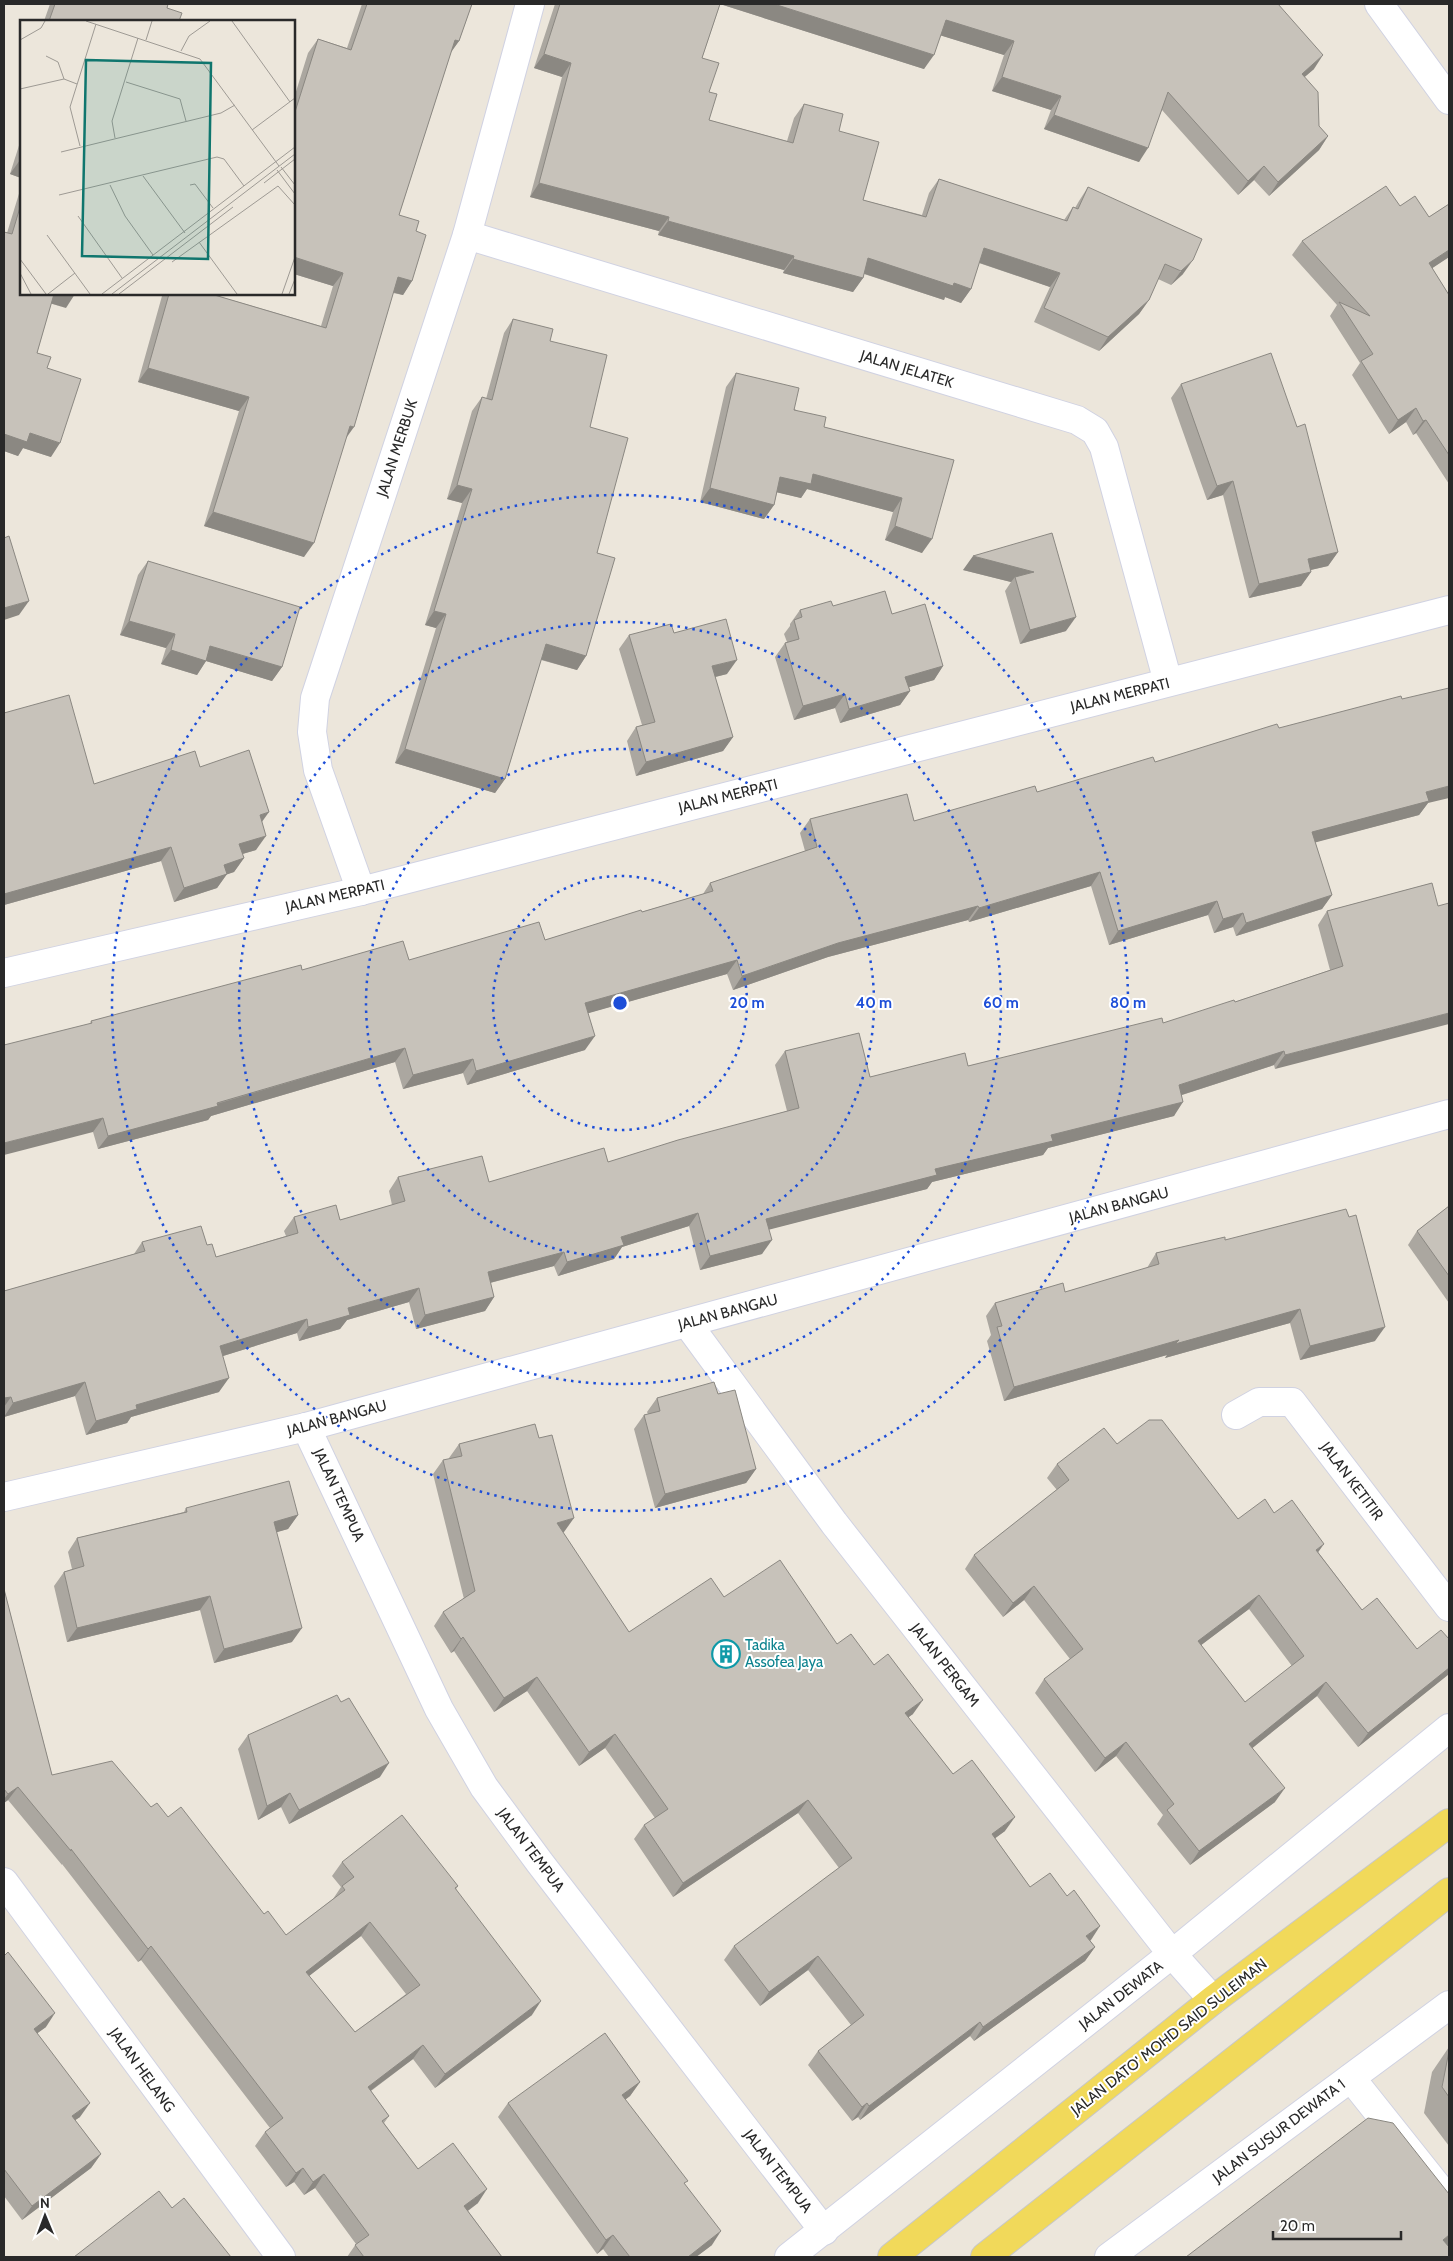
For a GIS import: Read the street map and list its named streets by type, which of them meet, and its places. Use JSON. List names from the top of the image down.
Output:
{
  "streets": {
    "main road": ["JALAN DATO' MOHD SAID SULEIMAN"],
    "street": [
      "JALAN JELATEK",
      "JALAN MERBUK",
      "JALAN MERPATI",
      "JALAN BANGAU",
      "JALAN KETITIR",
      "JALAN TEMPUA",
      "JALAN PERGAM",
      "JALAN DEWATA",
      "JALAN HELANG",
      "JALAN SUSUR DEWATA 1"
    ]
  },
  "crossings": [
    ["JALAN JELATEK", "JALAN MERBUK"],
    ["JALAN JELATEK", "JALAN MERPATI"],
    ["JALAN MERBUK", "JALAN MERPATI"],
    ["JALAN BANGAU", "JALAN TEMPUA"],
    ["JALAN BANGAU", "JALAN PERGAM"],
    ["JALAN TEMPUA", "JALAN DEWATA"],
    ["JALAN PERGAM", "JALAN DEWATA"],
    ["JALAN PERGAM", "JALAN DATO' MOHD SAID SULEIMAN"]
  ],
  "places": {
    "building": ["Tadika Assofea Jaya"]
  },
  "scale_bar": "20 m",
  "north": "top",
  "rings": [
    "20 m",
    "40 m",
    "60 m",
    "80 m"
  ]
}
